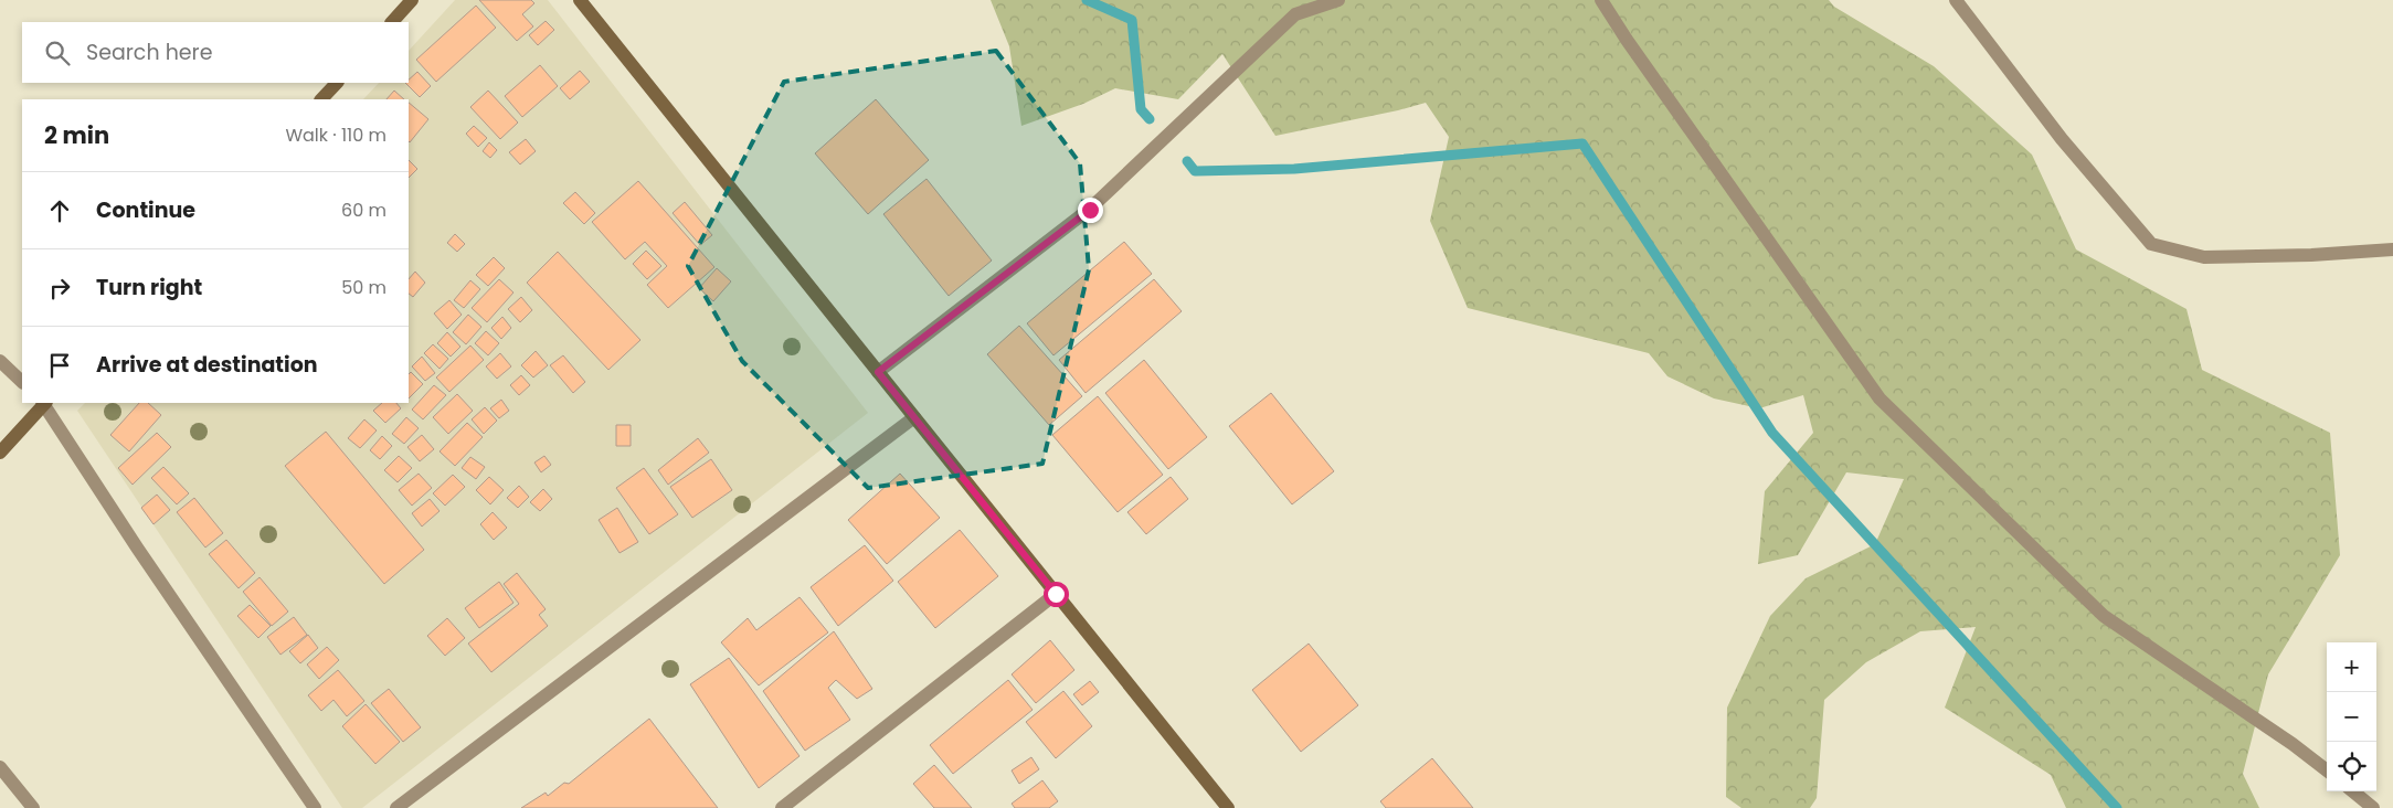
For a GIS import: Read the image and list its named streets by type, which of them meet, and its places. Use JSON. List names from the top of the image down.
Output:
{
  "page": {
    "search": "Search here",
    "heading": ["2 min", "Walk · 110 m"],
    "list": [
      ["Continue", "60 m"],
      ["Turn right", "50 m"],
      "Arrive at destination"
    ],
    "map_buttons": ["+", "−"]
  }
}
